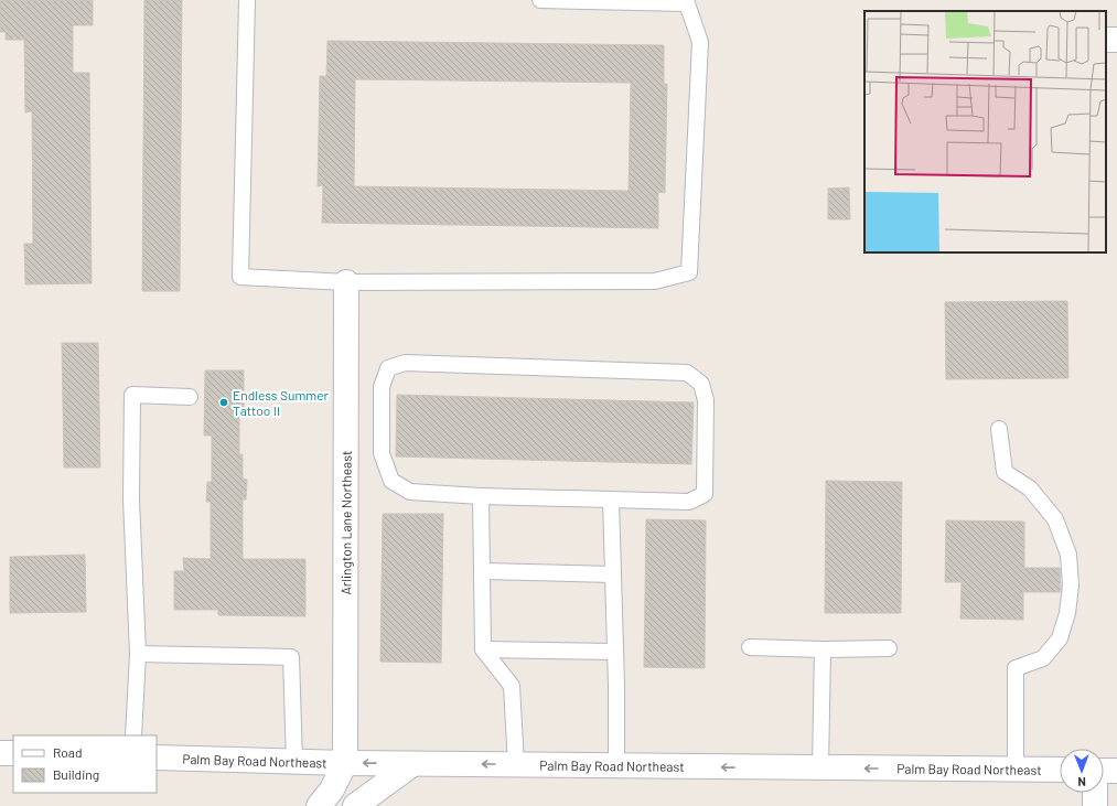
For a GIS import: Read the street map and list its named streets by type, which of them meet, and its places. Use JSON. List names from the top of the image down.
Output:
{
  "streets": {
    "main road": ["Arlington Lane Northeast", "Palm Bay Road Northeast"]
  },
  "crossings": [
    ["Arlington Lane Northeast", "Palm Bay Road Northeast"]
  ],
  "one_way": ["Palm Bay Road Northeast"],
  "places": ["Endless Summer Tattoo II"],
  "legend": ["Road", "Building"],
  "north": "bottom"
}
